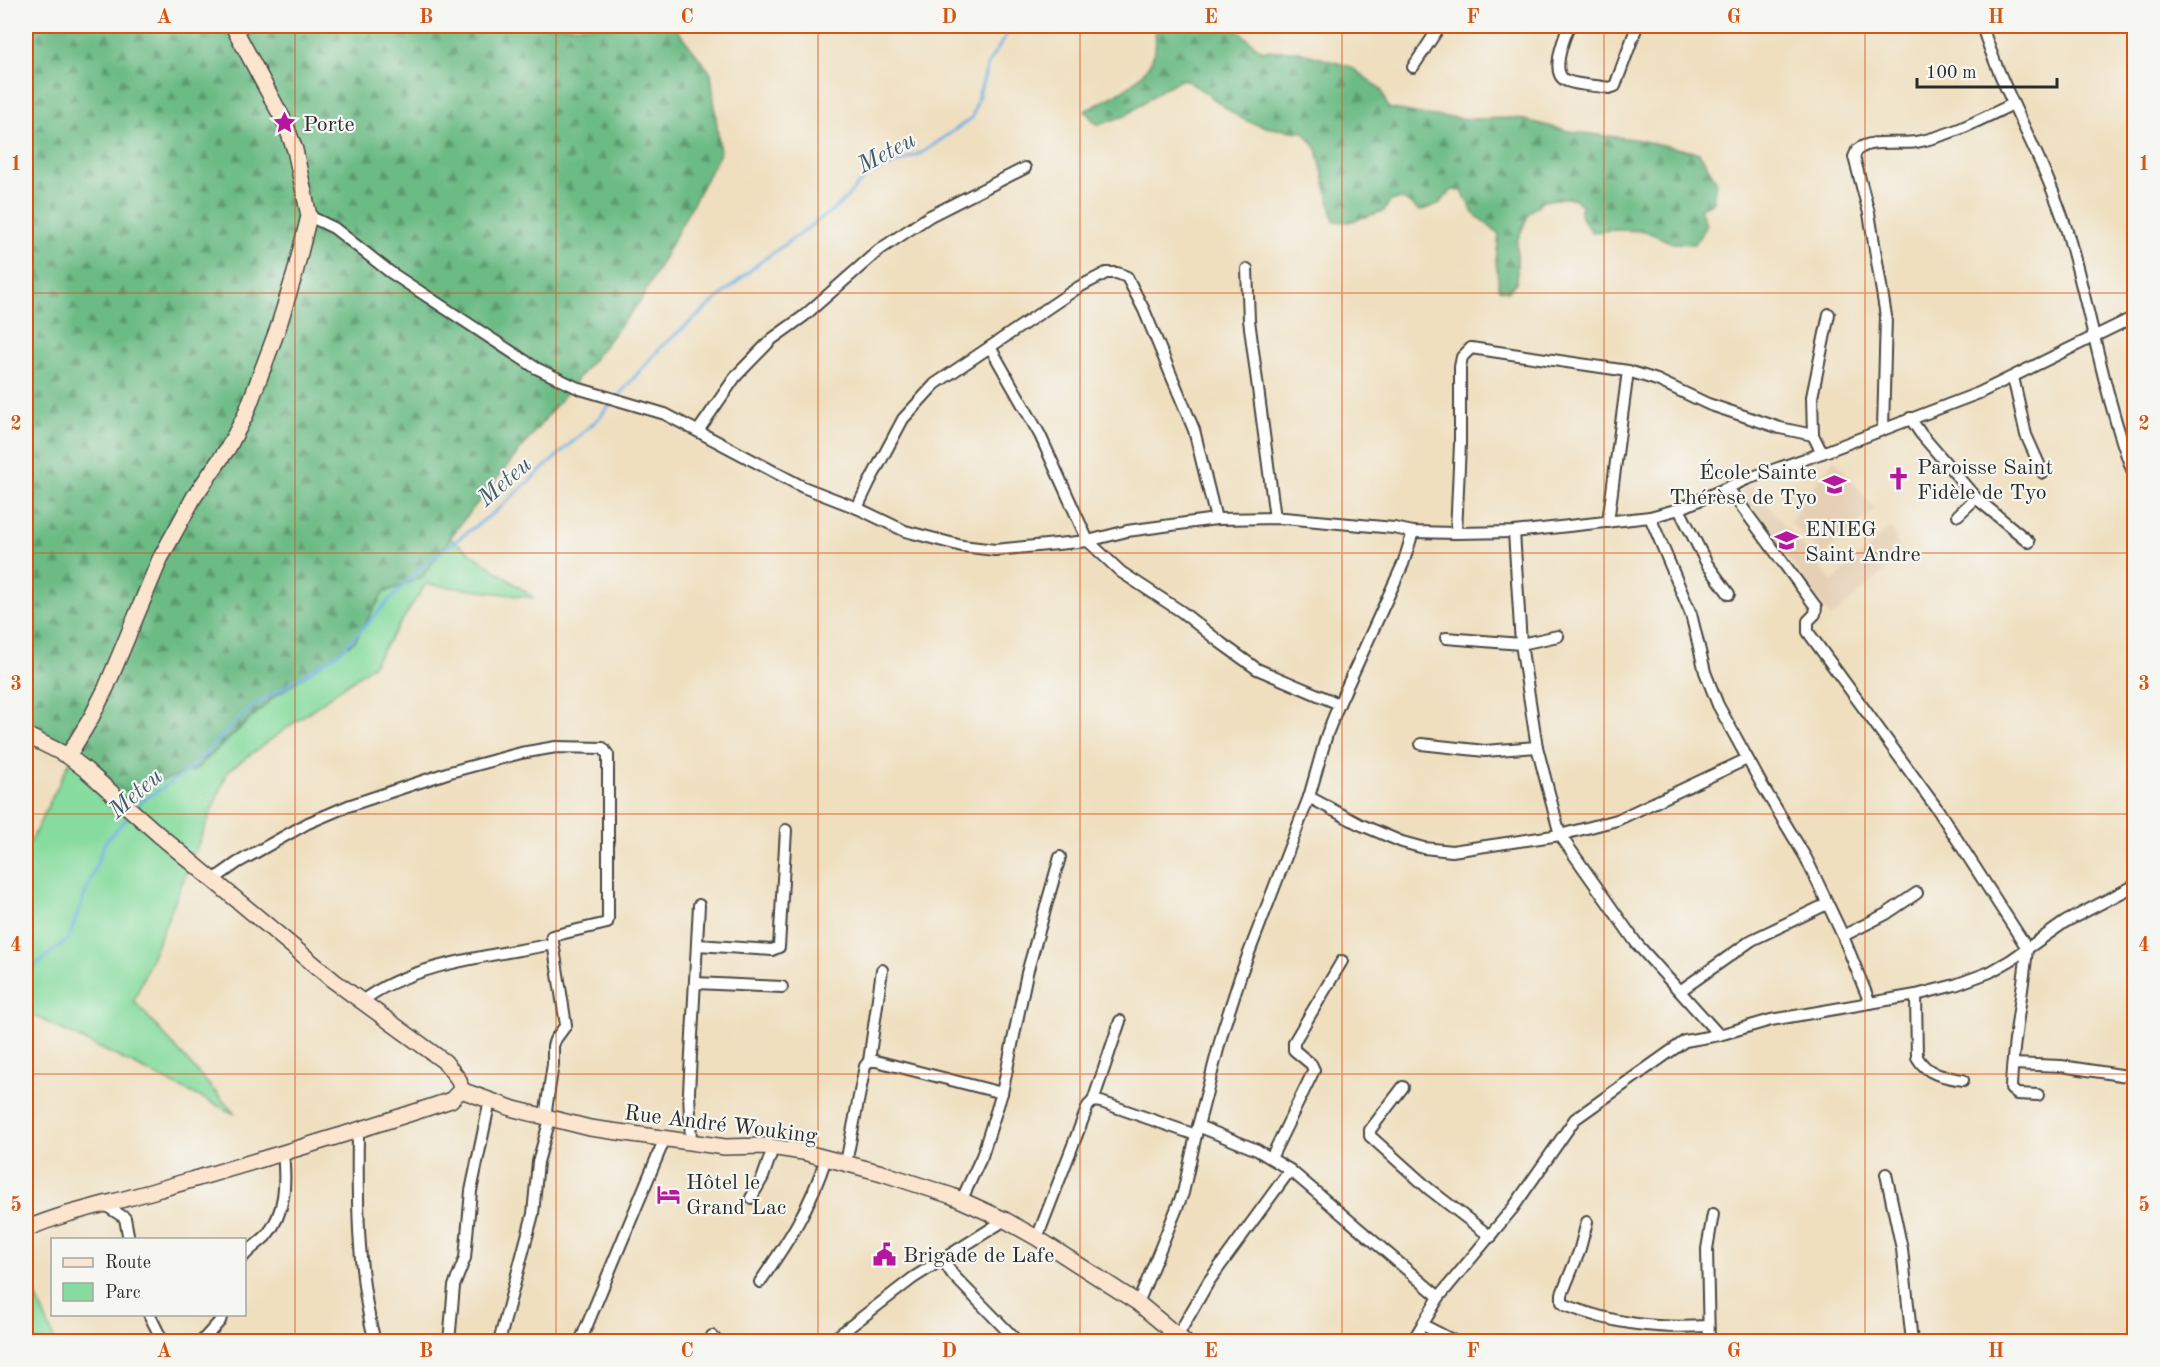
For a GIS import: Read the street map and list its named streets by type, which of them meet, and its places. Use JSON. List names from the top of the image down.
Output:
{
  "streets": {
    "street": ["Rue André Wouking"]
  },
  "water": ["Meteu"],
  "places": {
    "place": ["Porte"],
    "church": ["Paroisse Saint Fidèle de Tyo"],
    "school or university": ["École Sainte Thérèse de Tyo", "ENIEG Saint Andre"],
    "hotel": ["Hôtel le Grand Lac"],
    "public building": ["Brigade de Lafe"]
  },
  "legend": ["Route", "Parc"],
  "scale_bar": "100 m",
  "grid": {
    "columns": [
      "A",
      "B",
      "C",
      "D",
      "E",
      "F",
      "G",
      "H"
    ],
    "rows": [
      "1",
      "2",
      "3",
      "4",
      "5"
    ]
  }
}
